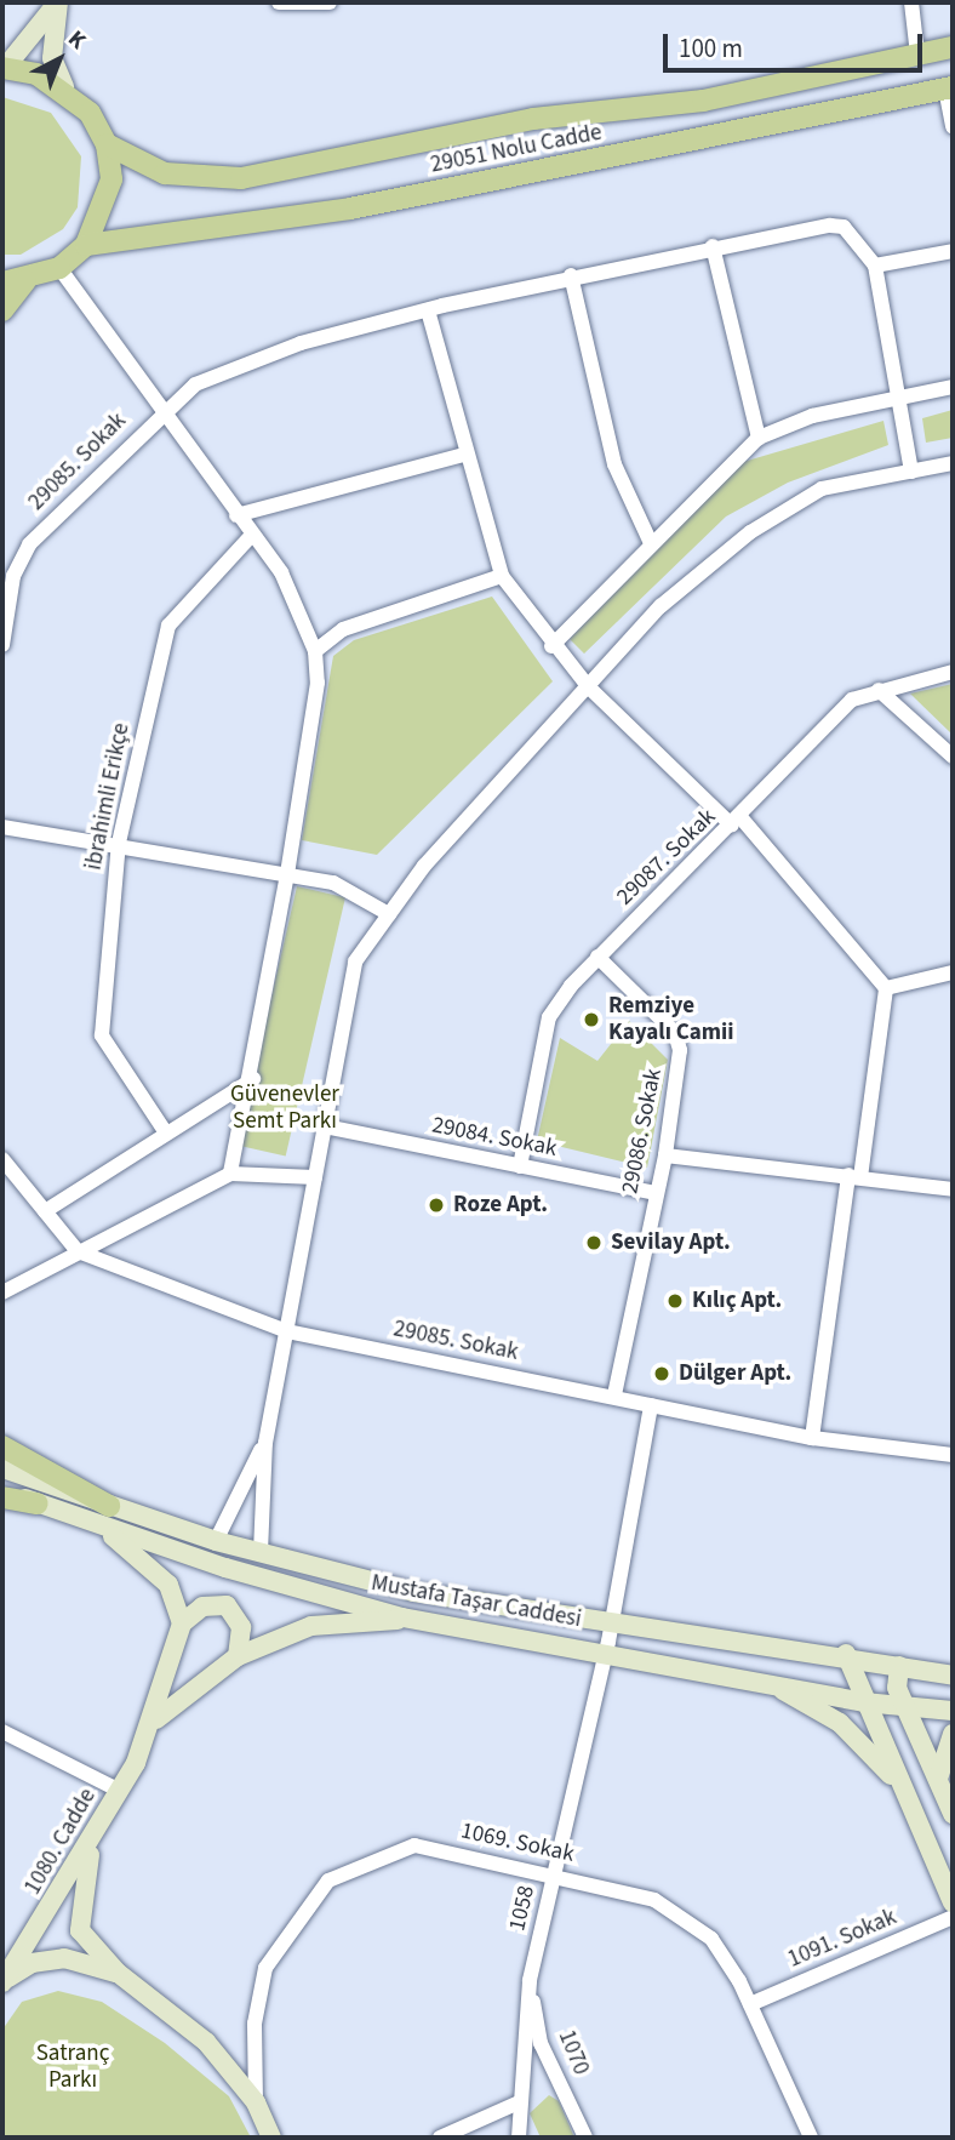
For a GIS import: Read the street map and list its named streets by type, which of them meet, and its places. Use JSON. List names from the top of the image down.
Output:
{
  "streets": {
    "main road": ["29051 Nolu Cadde", "Mustafa Taşar Caddesi", "1080. Cadde"],
    "street": [
      "29085. Sokak",
      "ibrahimli Erikçe",
      "29087. Sokak",
      "29086. Sokak",
      "29084. Sokak",
      "1069. Sokak",
      "1058",
      "1091. Sokak",
      "1070"
    ]
  },
  "crossings": [
    ["29085. Sokak", "29086. Sokak"],
    ["29087. Sokak", "29086. Sokak"],
    ["29087. Sokak", "29084. Sokak"],
    ["29086. Sokak", "29084. Sokak"],
    ["Mustafa Taşar Caddesi", "1058"],
    ["1069. Sokak", "1058"],
    ["1069. Sokak", "1091. Sokak"],
    ["1058", "1070"]
  ],
  "parks": ["Güvenevler Semt Parkı", "Satranç Parkı"],
  "places": [
    "Remziye Kayalı Camii",
    "Roze Apt.",
    "Sevilay Apt.",
    "Kılıç Apt.",
    "Dülger Apt."
  ],
  "scale_bar": "100 m",
  "north": "top right"
}
